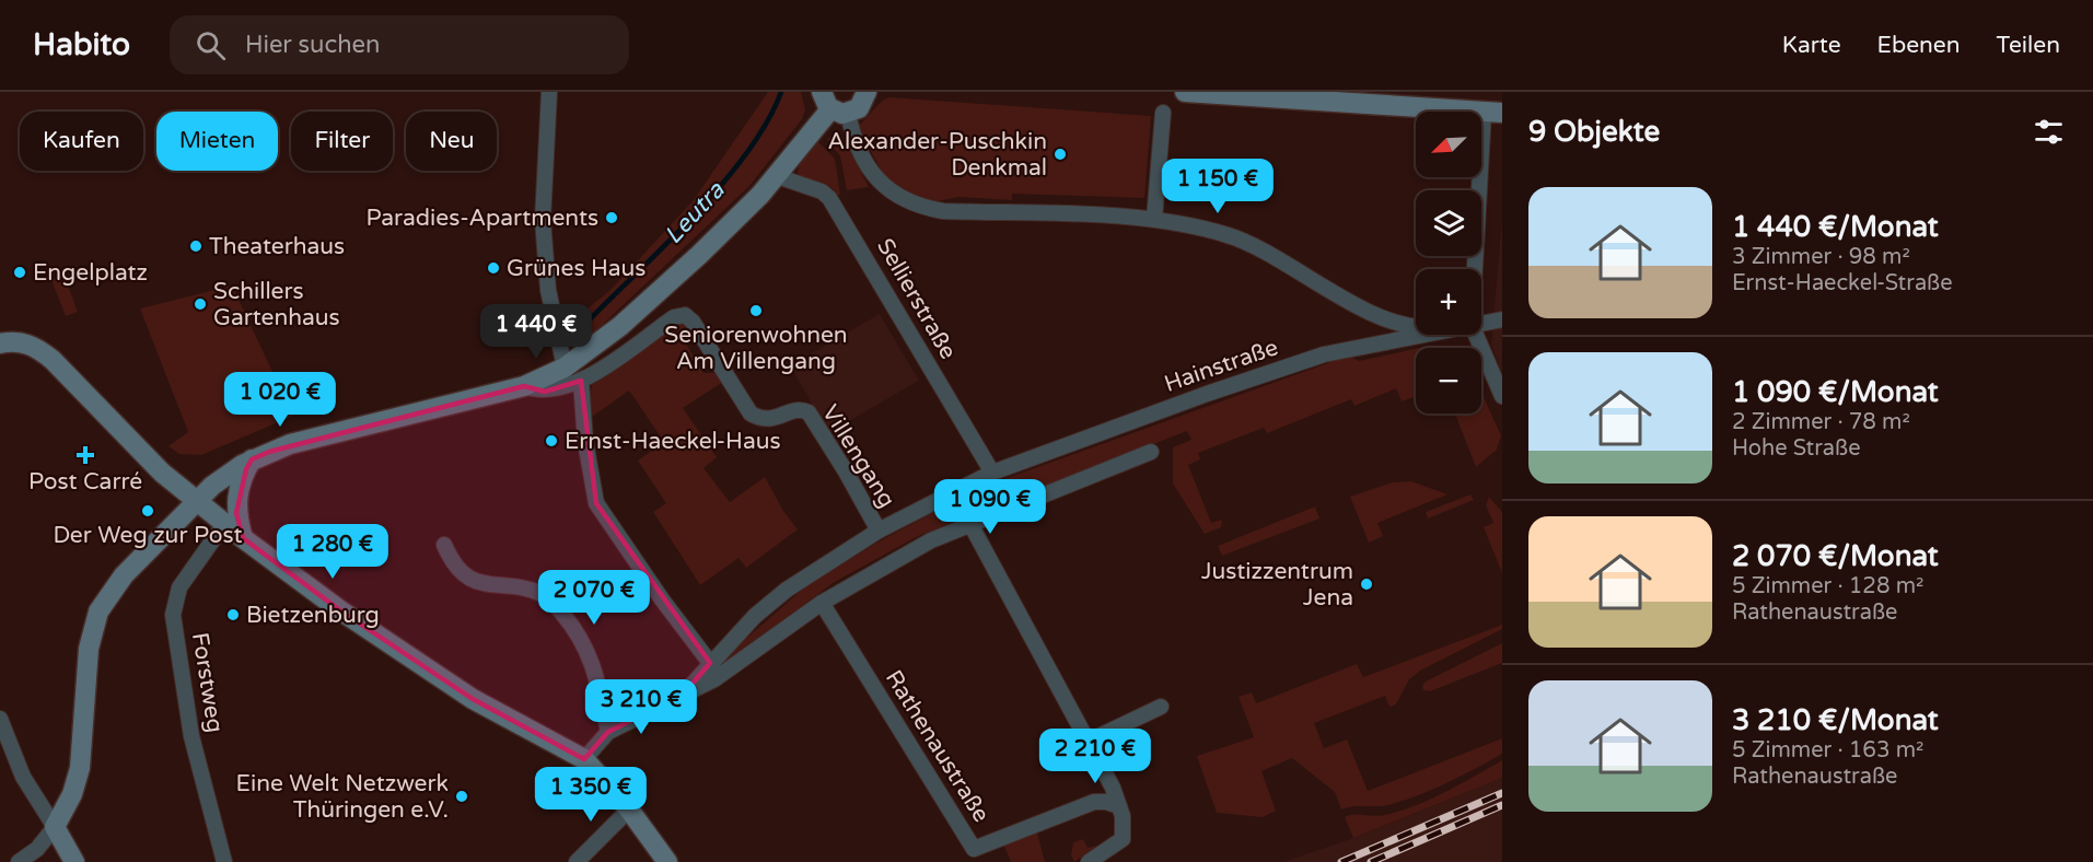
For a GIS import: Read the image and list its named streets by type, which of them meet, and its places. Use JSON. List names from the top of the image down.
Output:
{
  "streets": {
    "street": [
      "Sellierstraße",
      "Hainstraße",
      "Villengang",
      "Forstweg",
      "Rathenaustraße"
    ]
  },
  "crossings": [
    ["Sellierstraße", "Hainstraße"],
    ["Hainstraße", "Villengang"]
  ],
  "water": ["Leutra"],
  "places": {
    "other": [
      "Alexander-Puschkin Denkmal",
      "Paradies-Apartments",
      "Theaterhaus",
      "Grünes Haus",
      "Engelplatz",
      "Schillers Gartenhaus",
      "Seniorenwohnen Am Villengang",
      "Ernst-Haeckel-Haus",
      "Der Weg zur Post",
      "Justizzentrum Jena",
      "Bietzenburg",
      "Eine Welt Netzwerk Thüringen e.V."
    ],
    "health": ["Post Carré"]
  },
  "north": "bottom left",
  "page": {
    "header": "Habito",
    "search": "Hier suchen",
    "nav": ["Karte", "Ebenen", "Teilen"],
    "heading": "9 Objekte",
    "map_buttons": ["+", "−"],
    "chip": [
      "Kaufen",
      "Mieten",
      "Filter",
      "Neu"
    ],
    "price": [
      "1 150 €",
      "1 440 €",
      "1 020 €",
      "1 090 €",
      "1 280 €",
      "2 070 €",
      "3 210 €",
      "2 210 €",
      "1 350 €"
    ],
    "list": [
      {
        "name": "1 440 €/Monat",
        "note": "3 Zimmer · 98 m² · Ernst-Haeckel-Straße"
      },
      {
        "name": "1 090 €/Monat",
        "note": "2 Zimmer · 78 m² · Hohe Straße"
      },
      {
        "name": "2 070 €/Monat",
        "note": "5 Zimmer · 128 m² · Rathenaustraße"
      },
      {
        "name": "3 210 €/Monat",
        "note": "5 Zimmer · 163 m² · Rathenaustraße"
      }
    ]
  }
}
